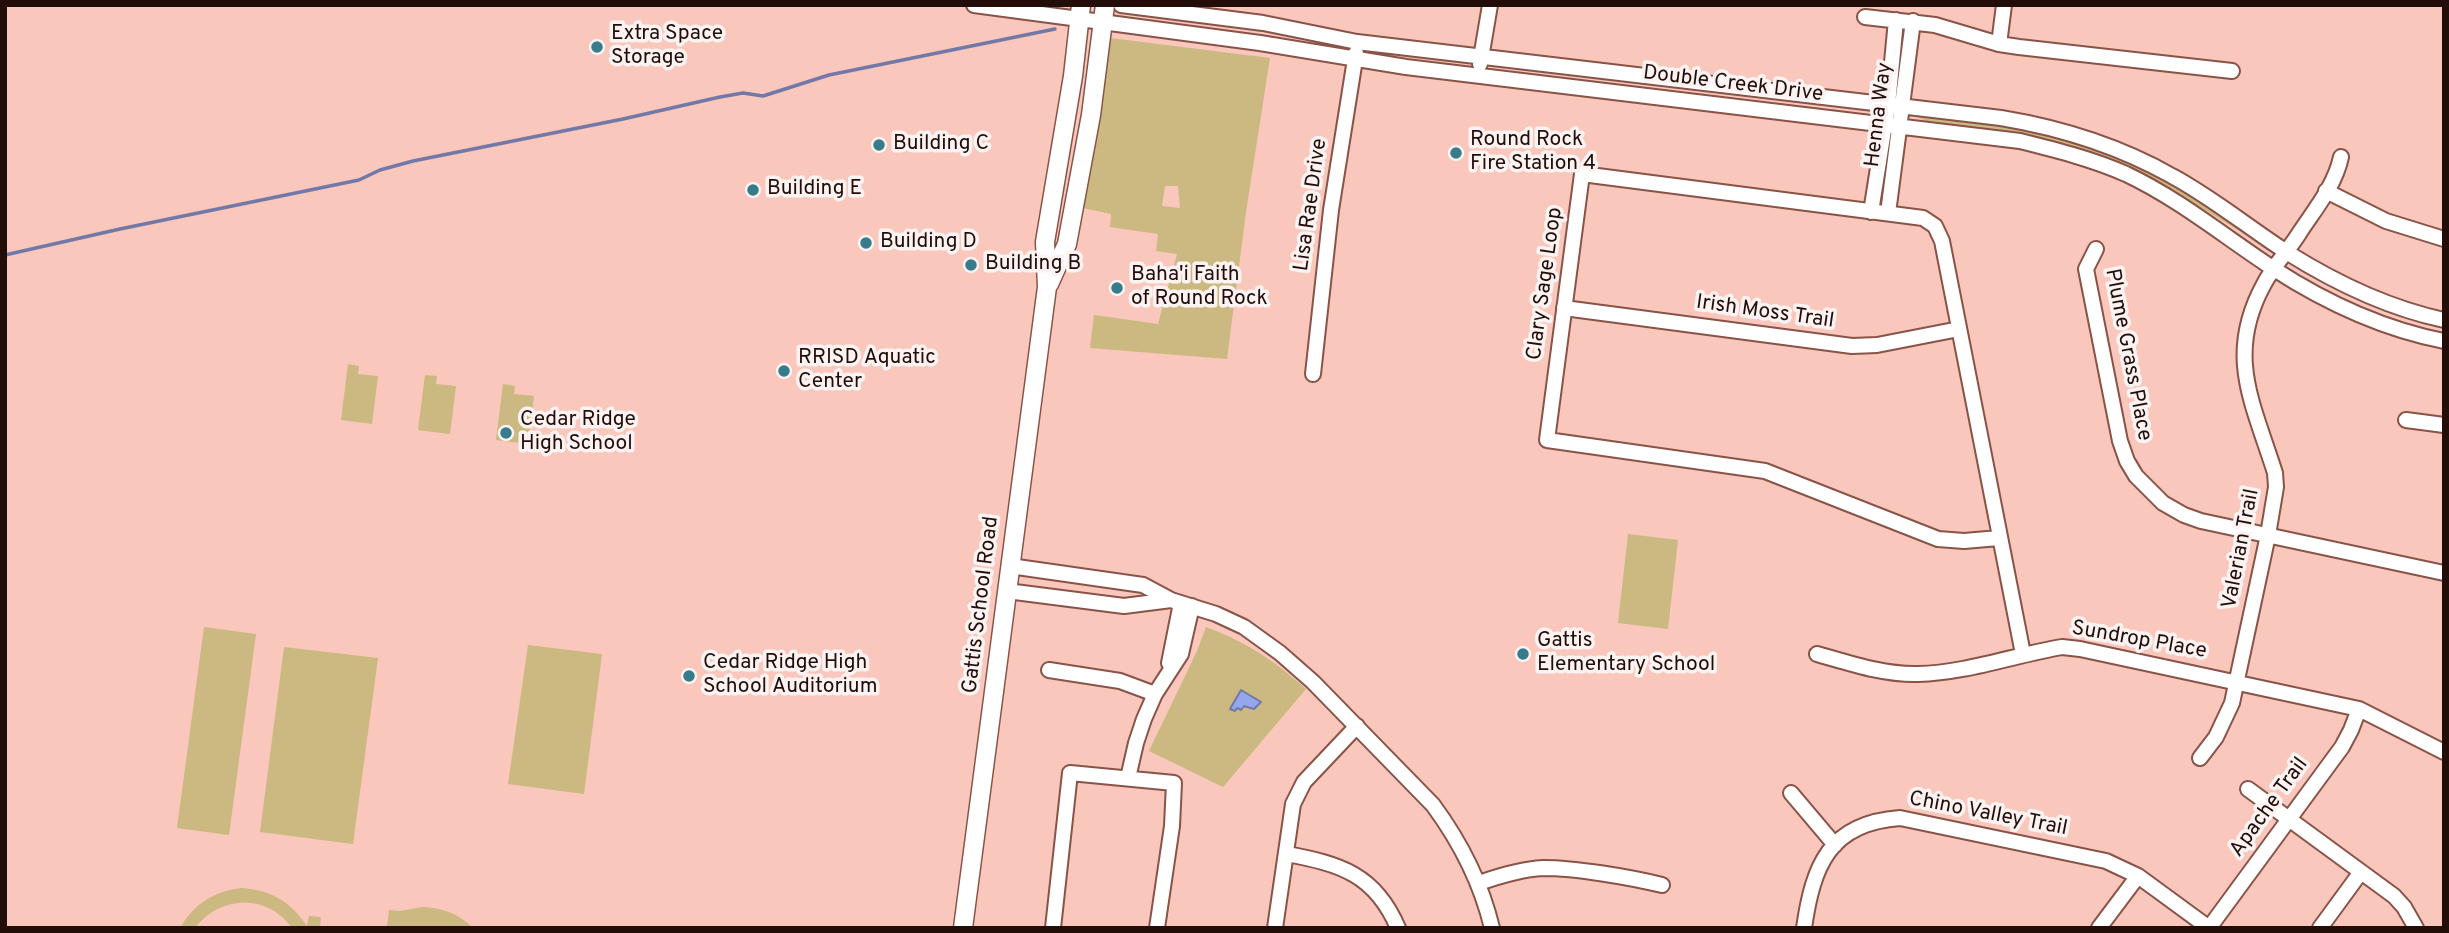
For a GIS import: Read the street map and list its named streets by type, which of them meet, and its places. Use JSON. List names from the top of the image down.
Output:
{
  "streets": {
    "main road": ["Gattis School Road"],
    "street": [
      "Double Creek Drive",
      "Henna Way",
      "Lisa Rae Drive",
      "Clary Sage Loop",
      "Irish Moss Trail",
      "Plume Grass Place",
      "Valerian Trail",
      "Sundrop Place",
      "Apache Trail",
      "Chino Valley Trail"
    ]
  },
  "crossings": [
    ["Double Creek Drive", "Henna Way"],
    ["Double Creek Drive", "Lisa Rae Drive"],
    ["Double Creek Drive", "Valerian Trail"],
    ["Double Creek Drive", "Gattis School Road"],
    ["Henna Way", "Clary Sage Loop"],
    ["Clary Sage Loop", "Irish Moss Trail"],
    ["Clary Sage Loop", "Sundrop Place"],
    ["Plume Grass Place", "Valerian Trail"],
    ["Valerian Trail", "Sundrop Place"],
    ["Sundrop Place", "Apache Trail"],
    ["Apache Trail", "Chino Valley Trail"]
  ],
  "places": [
    "Extra Space Storage",
    "Building C",
    "Round Rock Fire Station 4",
    "Building E",
    "Building D",
    "Building B",
    "Baha'i Faith of Round Rock",
    "RRISD Aquatic Center",
    "Cedar Ridge High School",
    "Gattis Elementary School",
    "Cedar Ridge High School Auditorium"
  ]
}
